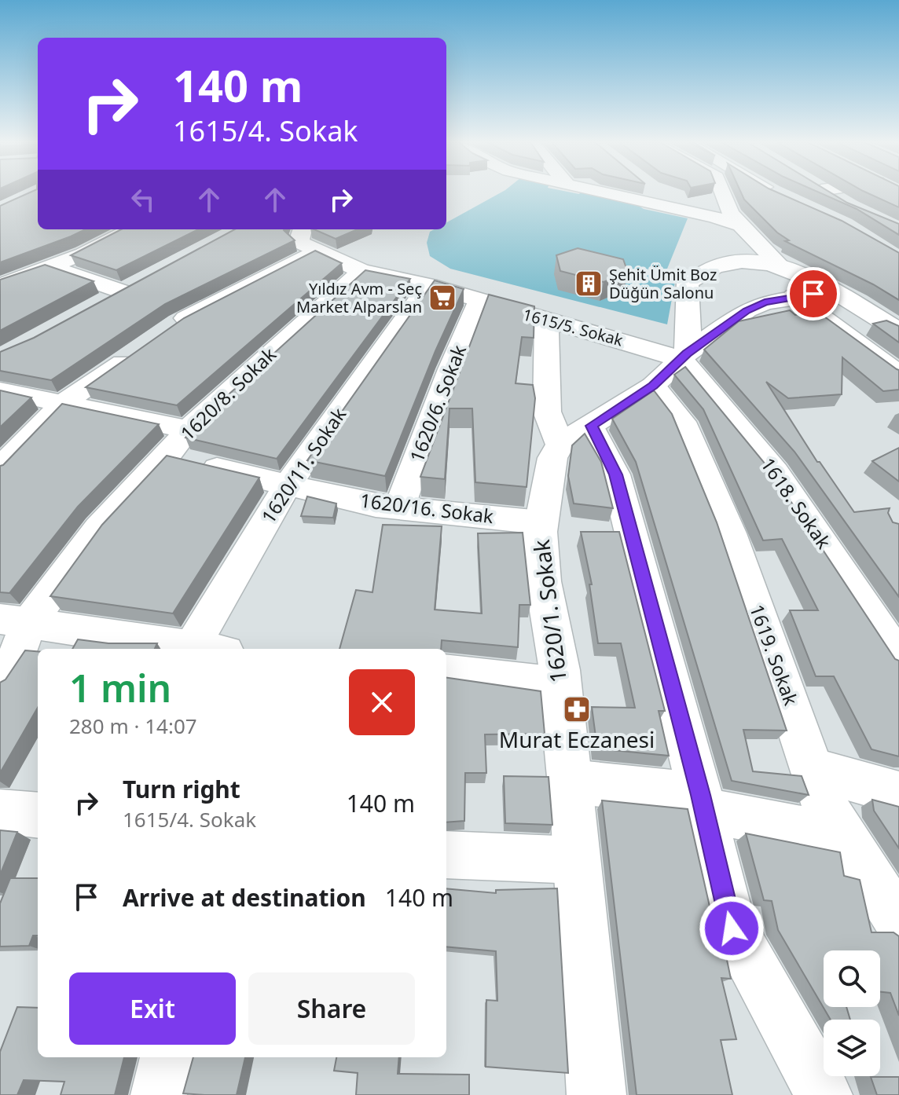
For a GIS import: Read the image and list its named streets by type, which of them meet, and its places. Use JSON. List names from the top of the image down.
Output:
{
  "streets": {
    "main road": ["1615/5. Sokak", "1620/1. Sokak"],
    "street": [
      "1620/8. Sokak",
      "1620/6. Sokak",
      "1620/11. Sokak",
      "1618. Sokak",
      "1620/16. Sokak",
      "1619. Sokak"
    ]
  },
  "crossings": [
    ["1615/5. Sokak", "1620/8. Sokak"],
    ["1615/5. Sokak", "1620/6. Sokak"],
    ["1615/5. Sokak", "1620/11. Sokak"],
    ["1615/5. Sokak", "1618. Sokak"],
    ["1620/8. Sokak", "1620/16. Sokak"],
    ["1620/6. Sokak", "1620/16. Sokak"],
    ["1620/11. Sokak", "1620/16. Sokak"],
    ["1620/16. Sokak", "1620/1. Sokak"]
  ],
  "places": {
    "building": ["Şehit Ümit Boz Düğün Salonu"],
    "supermarket": ["Yıldız Avm - Seç Market Alparslan"],
    "pharmacy": ["Murat Eczanesi"]
  },
  "page": {
    "turn": ["140 m", "1615/4. Sokak"],
    "heading": ["1 min", "280 m · 14:07"],
    "list": [
      {
        "name": "Turn right",
        "note": "1615/4. Sokak",
        "value": "140 m"
      },
      {
        "name": "Arrive at destination",
        "value": "140 m"
      }
    ],
    "buttons": ["Exit", "Share"]
  }
}
